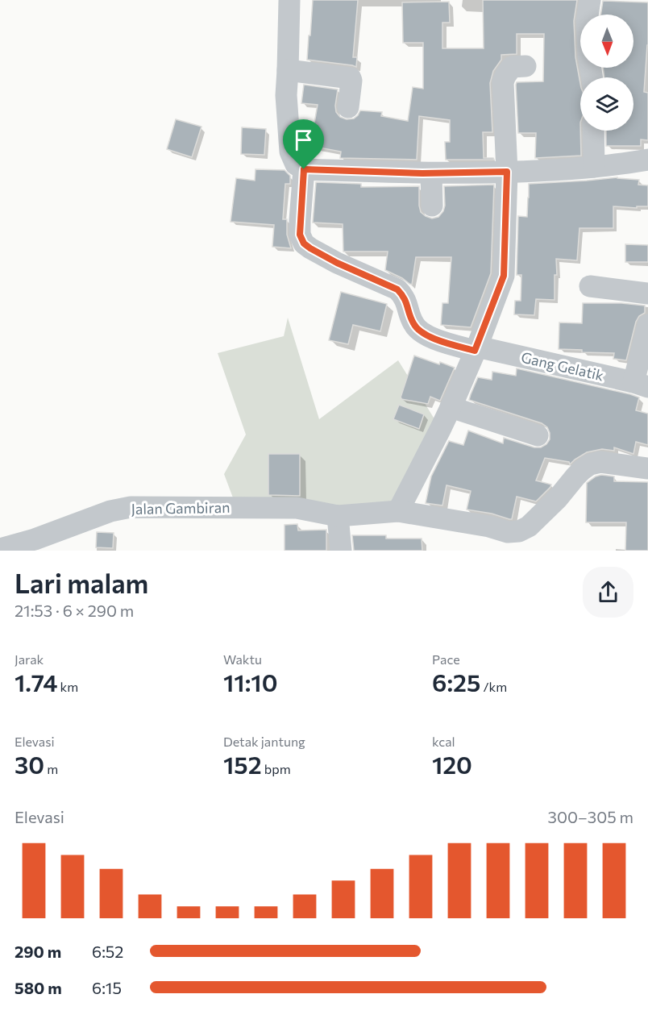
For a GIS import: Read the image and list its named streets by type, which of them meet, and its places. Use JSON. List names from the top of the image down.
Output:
{
  "streets": {
    "street": ["Gang Gelatik", "Jalan Gambiran"]
  },
  "north": "bottom",
  "page": {
    "heading": ["Lari malam", "21:53 · 6 × 290 m"],
    "stats": [
      ["Jarak", "1.74 km"],
      ["Waktu", "11:10"],
      ["Pace", "6:25 /km"],
      ["Elevasi", "30 m"],
      ["Detak jantung", "152 bpm"],
      ["kcal", "120"]
    ],
    "chart": ["Elevasi", "300–305 m"],
    "list": [
      {
        "name": "290 m",
        "note": "6:52"
      },
      {
        "name": "580 m",
        "note": "6:15"
      }
    ]
  }
}
